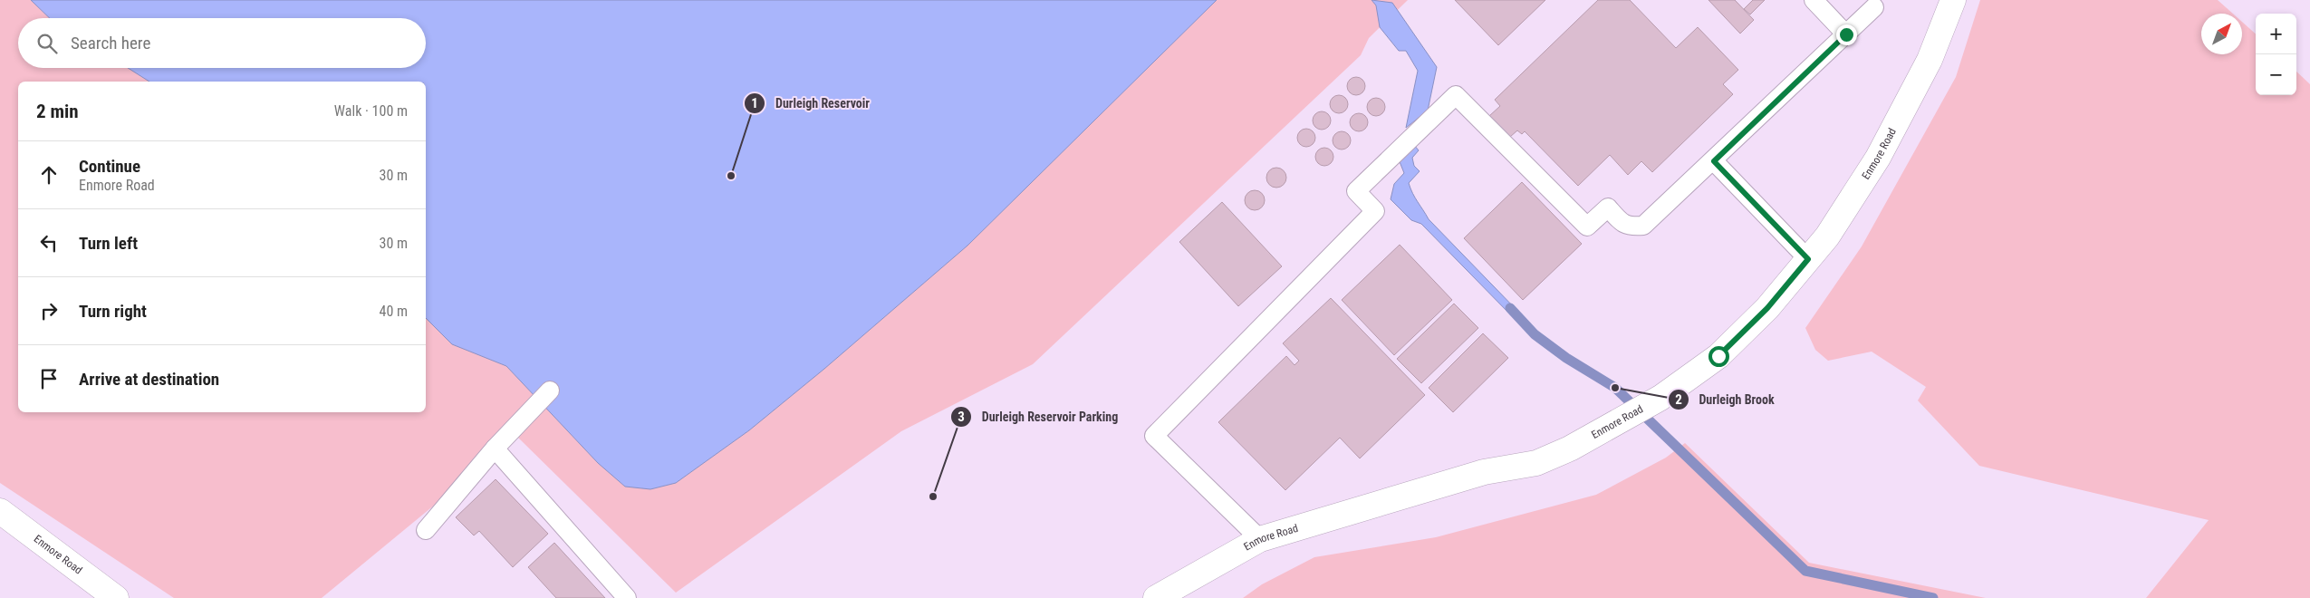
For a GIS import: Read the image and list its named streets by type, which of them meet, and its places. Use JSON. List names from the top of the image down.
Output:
{
  "streets": {
    "street": ["Enmore Road"]
  },
  "places": ["Durleigh Reservoir", "Durleigh Brook", "Durleigh Reservoir Parking"],
  "north": "top right",
  "page": {
    "map_buttons": ["+", "−"],
    "search": "Search here",
    "heading": ["2 min", "Walk · 100 m"],
    "list": [
      ["Continue", "Enmore Road", "30 m"],
      ["Turn left", "30 m"],
      ["Turn right", "40 m"],
      "Arrive at destination"
    ]
  }
}
